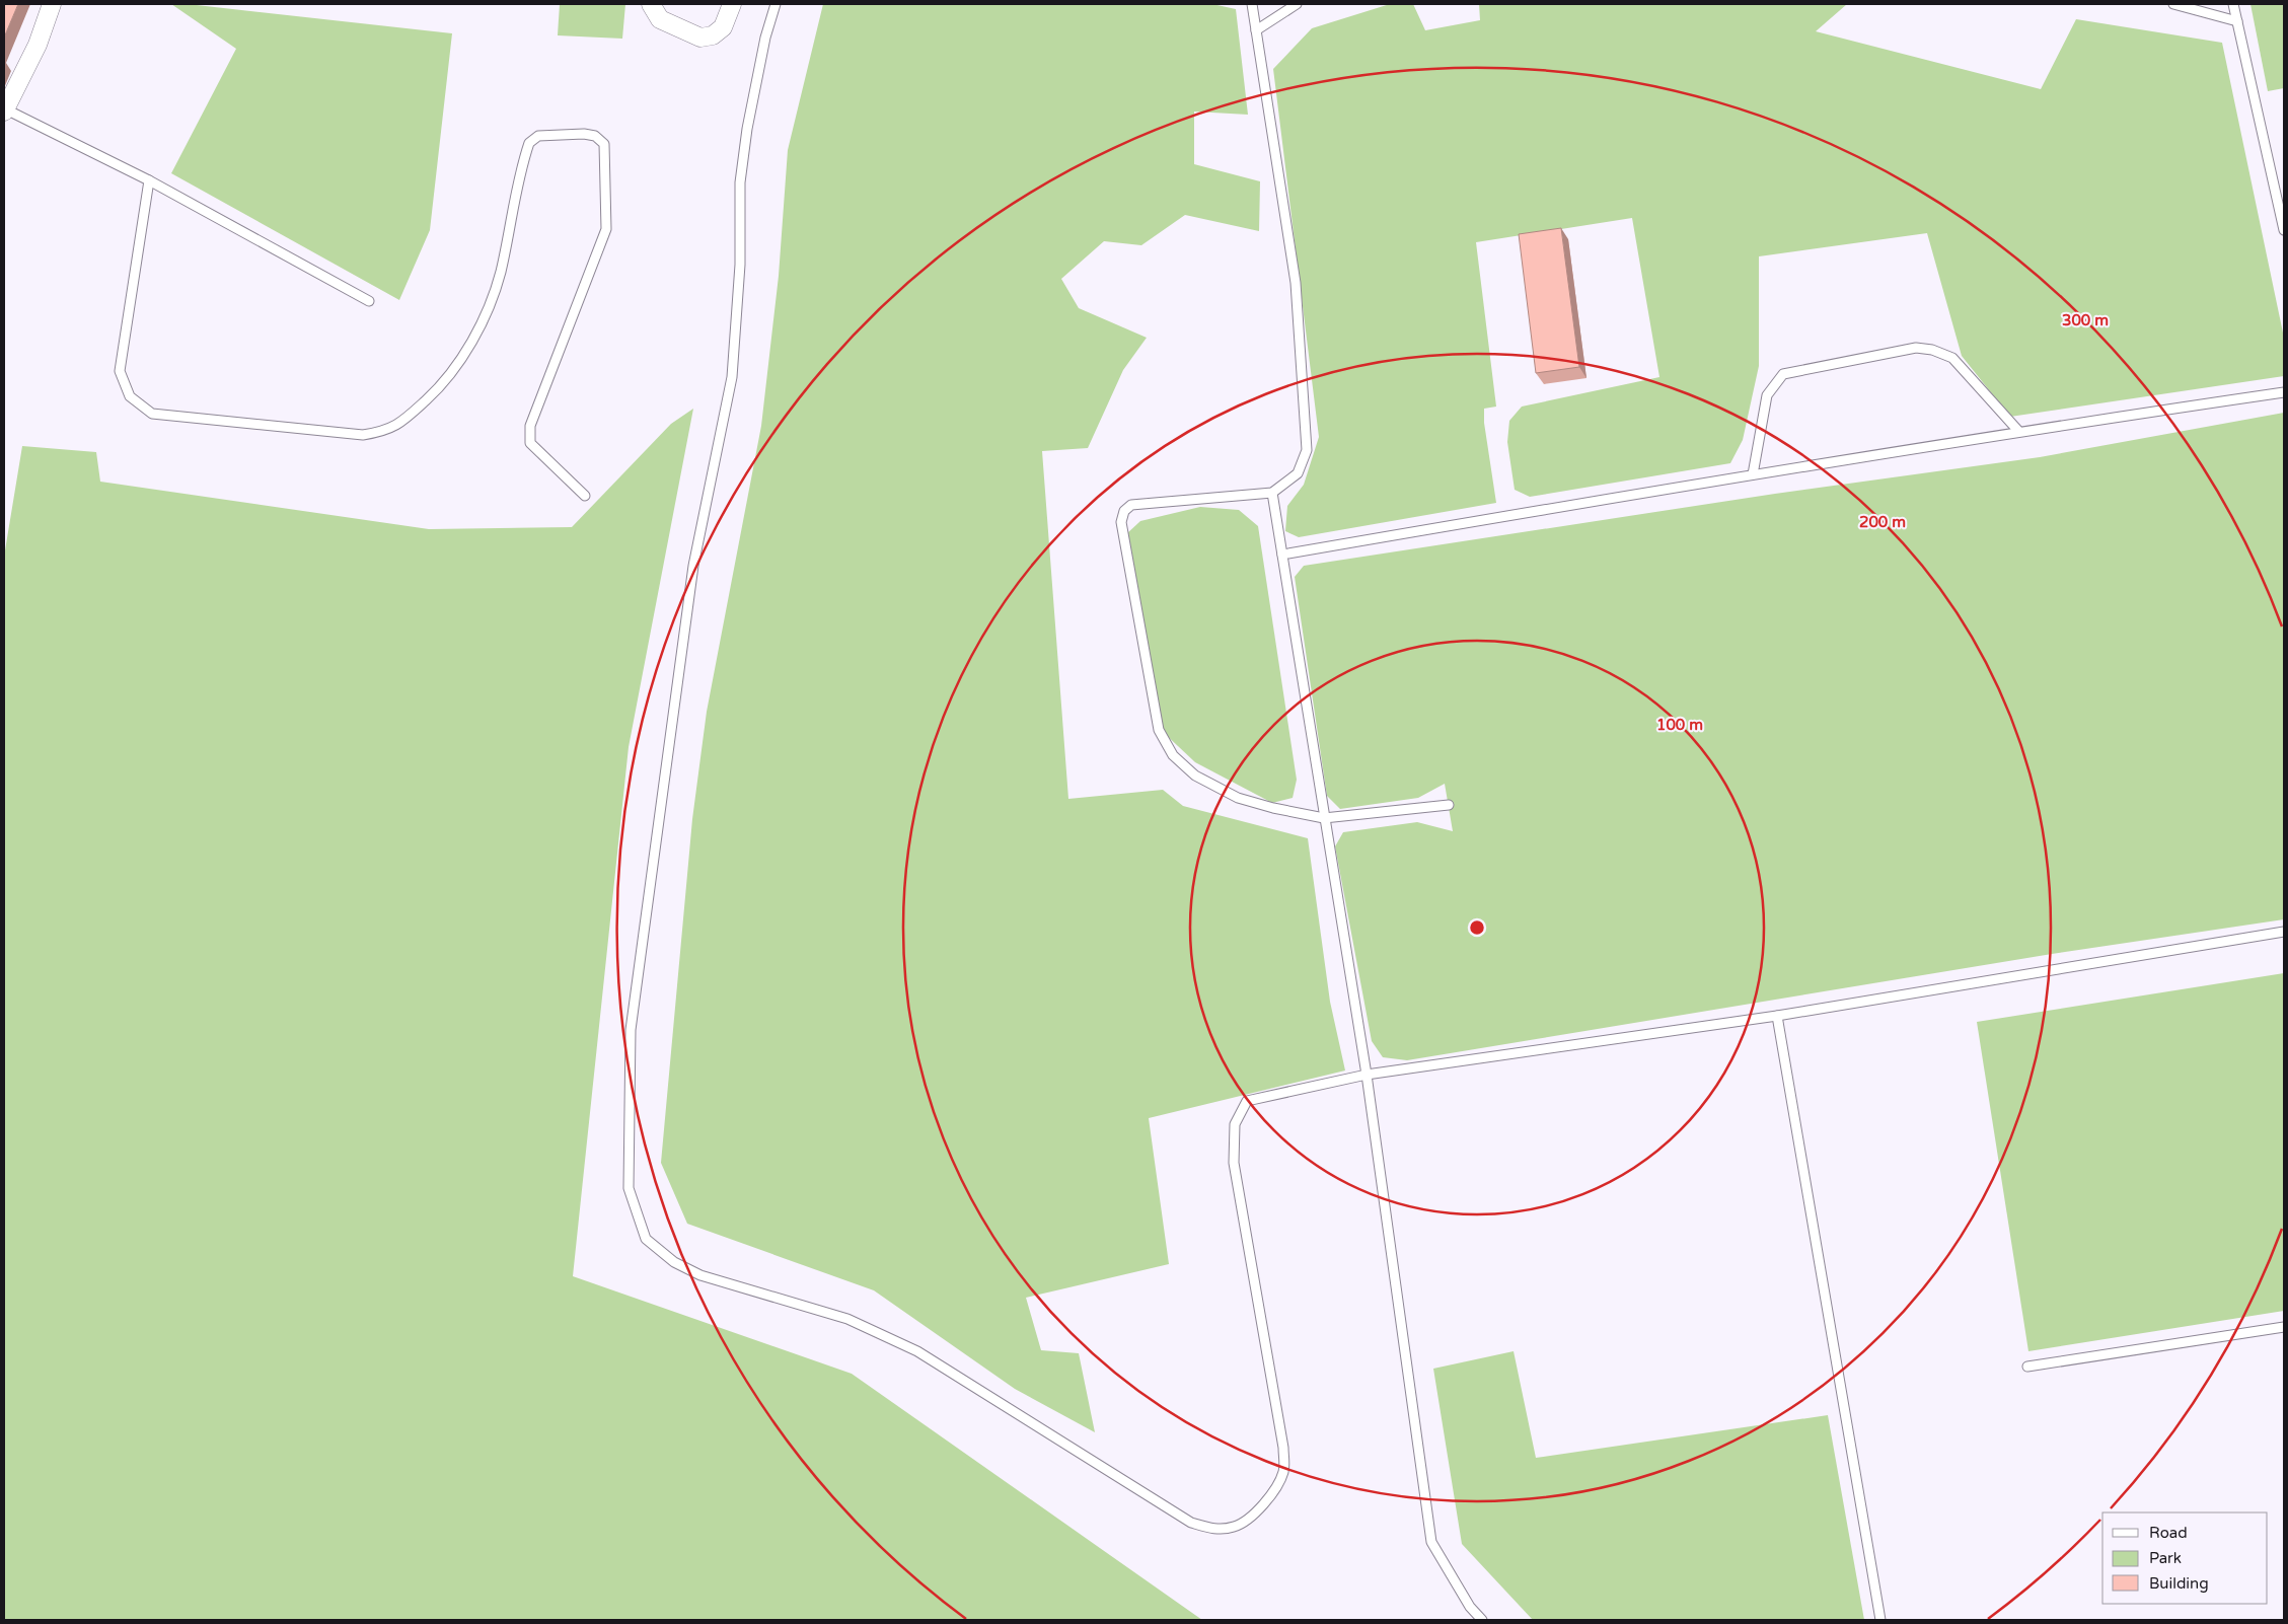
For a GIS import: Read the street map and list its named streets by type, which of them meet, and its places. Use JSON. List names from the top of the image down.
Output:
{
  "legend": ["Road", "Park", "Building"],
  "rings": ["300 m", "200 m", "100 m"]
}
